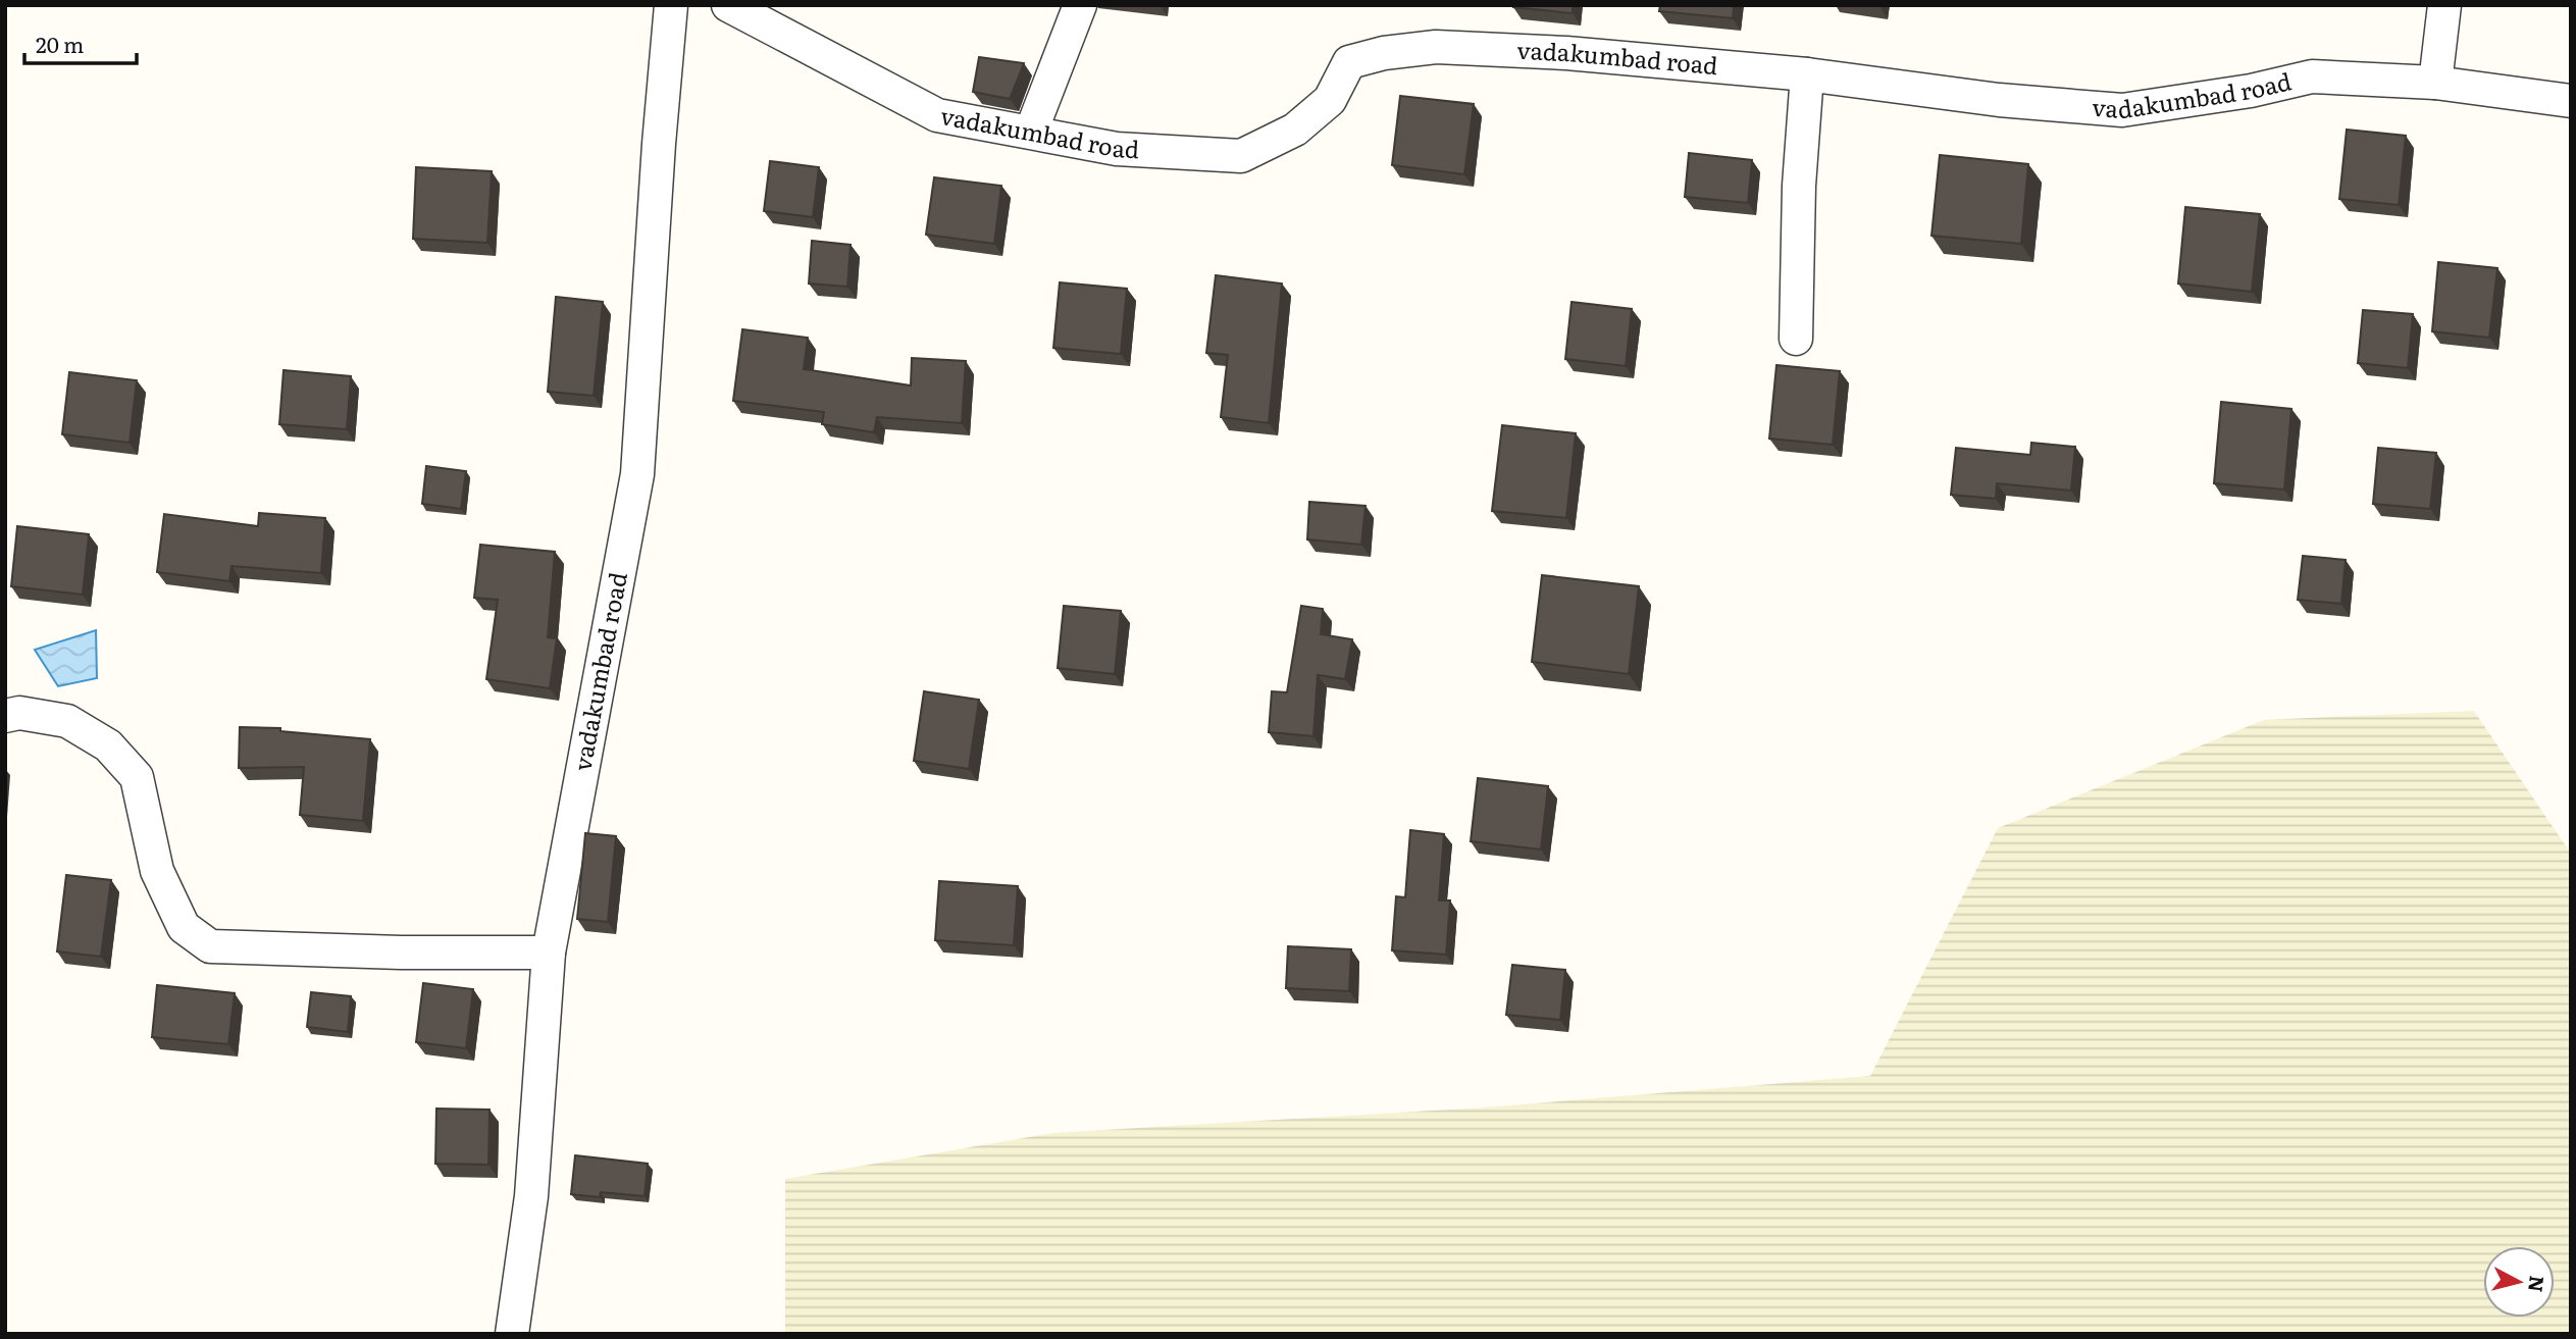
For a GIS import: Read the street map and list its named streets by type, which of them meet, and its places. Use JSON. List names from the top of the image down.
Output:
{
  "streets": {
    "street": ["vadakumbad road"]
  },
  "scale_bar": "20 m",
  "north": "right"
}
